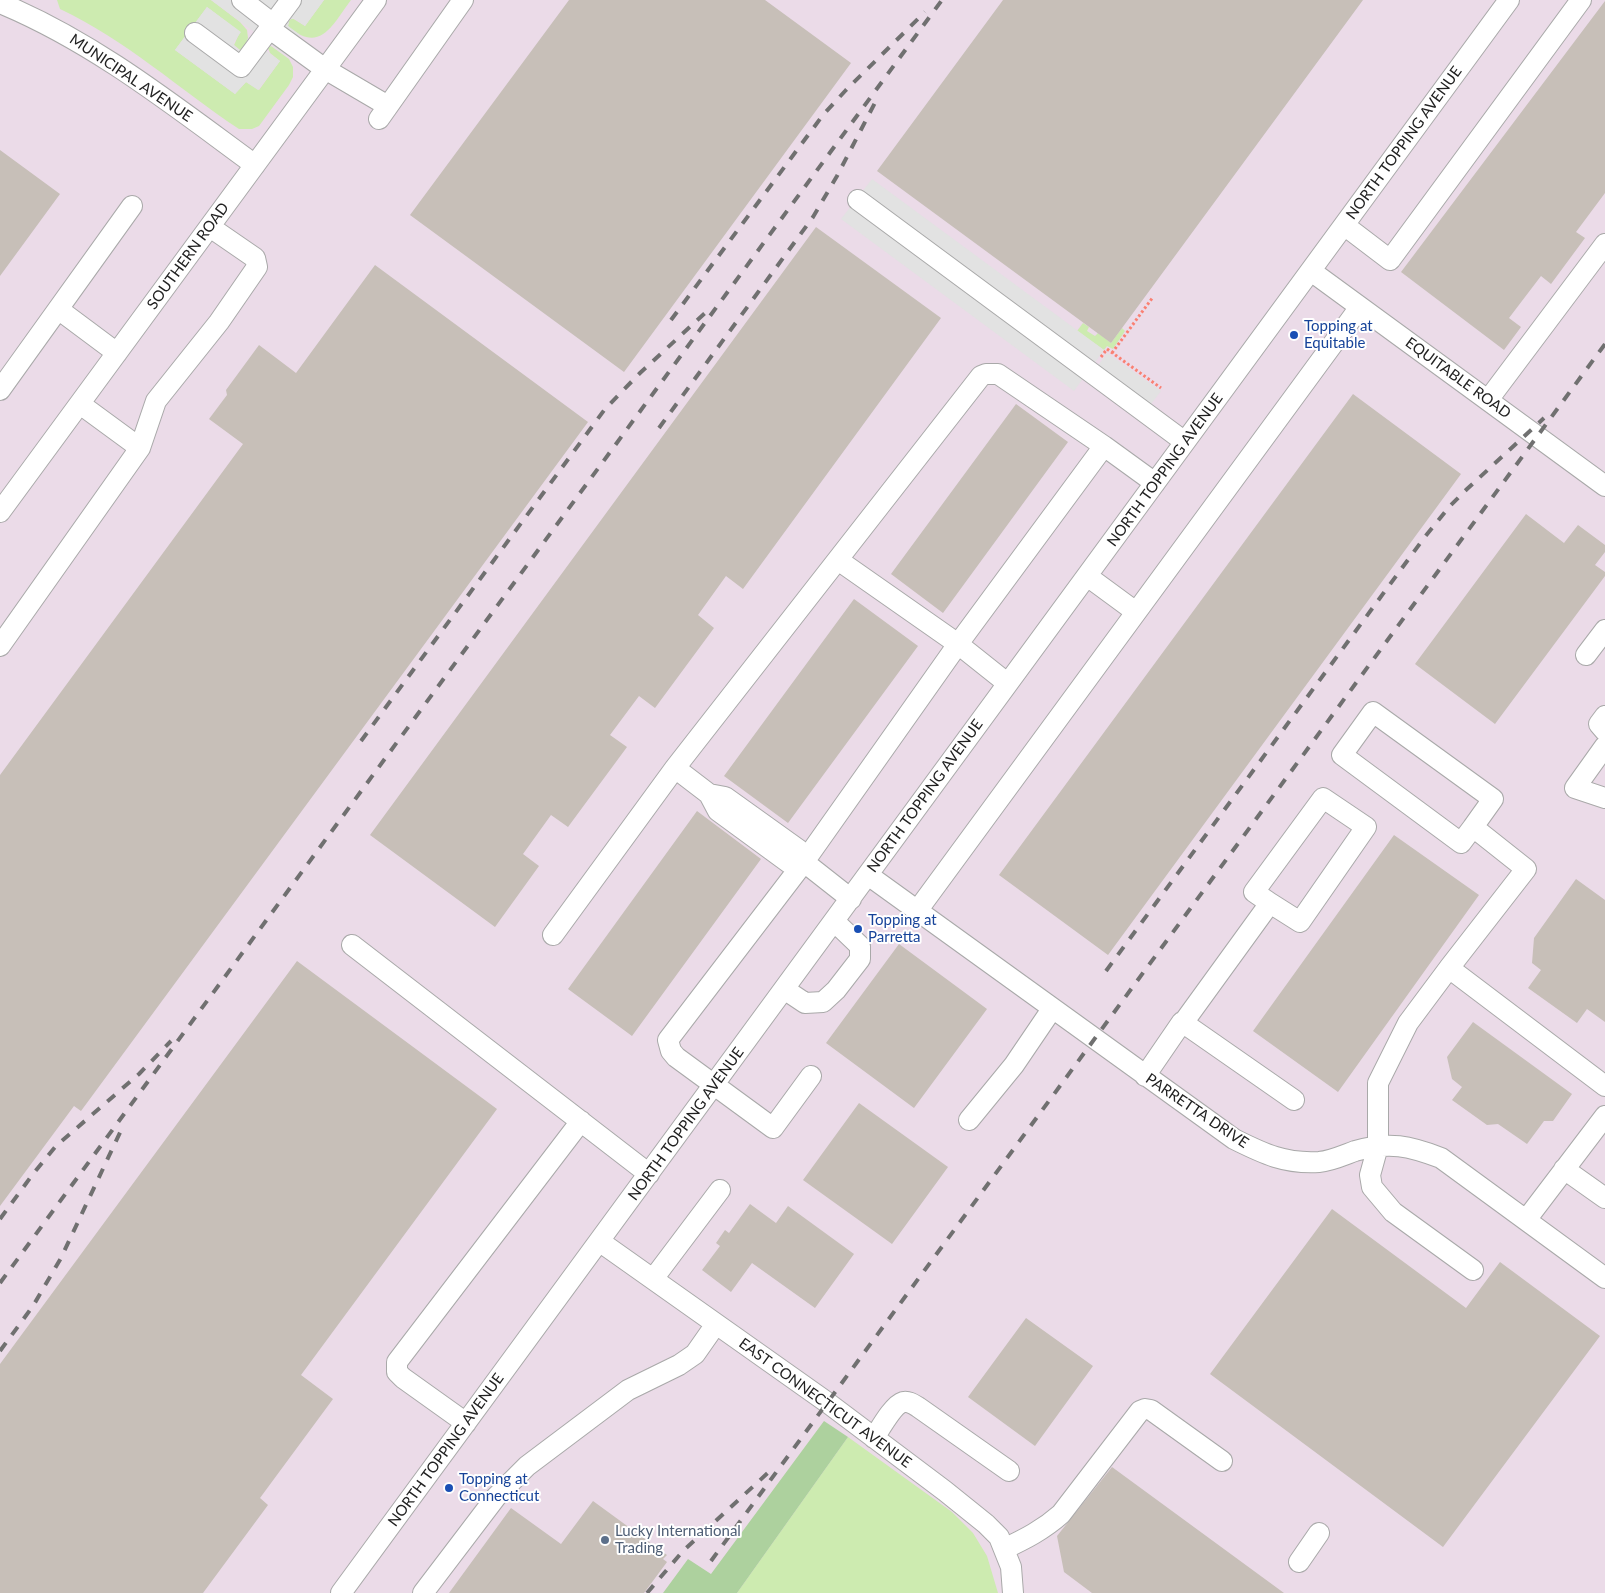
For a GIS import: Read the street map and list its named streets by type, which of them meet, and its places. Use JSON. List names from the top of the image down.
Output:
{
  "streets": {
    "street": [
      "MUNICIPAL AVENUE",
      "NORTH TOPPING AVENUE",
      "SOUTHERN ROAD",
      "EQUITABLE ROAD",
      "PARRETTA DRIVE",
      "EAST CONNECTICUT AVENUE"
    ]
  },
  "crossings": [
    ["MUNICIPAL AVENUE", "SOUTHERN ROAD"],
    ["NORTH TOPPING AVENUE", "EQUITABLE ROAD"],
    ["NORTH TOPPING AVENUE", "PARRETTA DRIVE"],
    ["NORTH TOPPING AVENUE", "EAST CONNECTICUT AVENUE"]
  ],
  "places": [
    "Topping at Equitable",
    "Topping at Parretta",
    "Topping at Connecticut",
    "Lucky International Trading"
  ]
}
